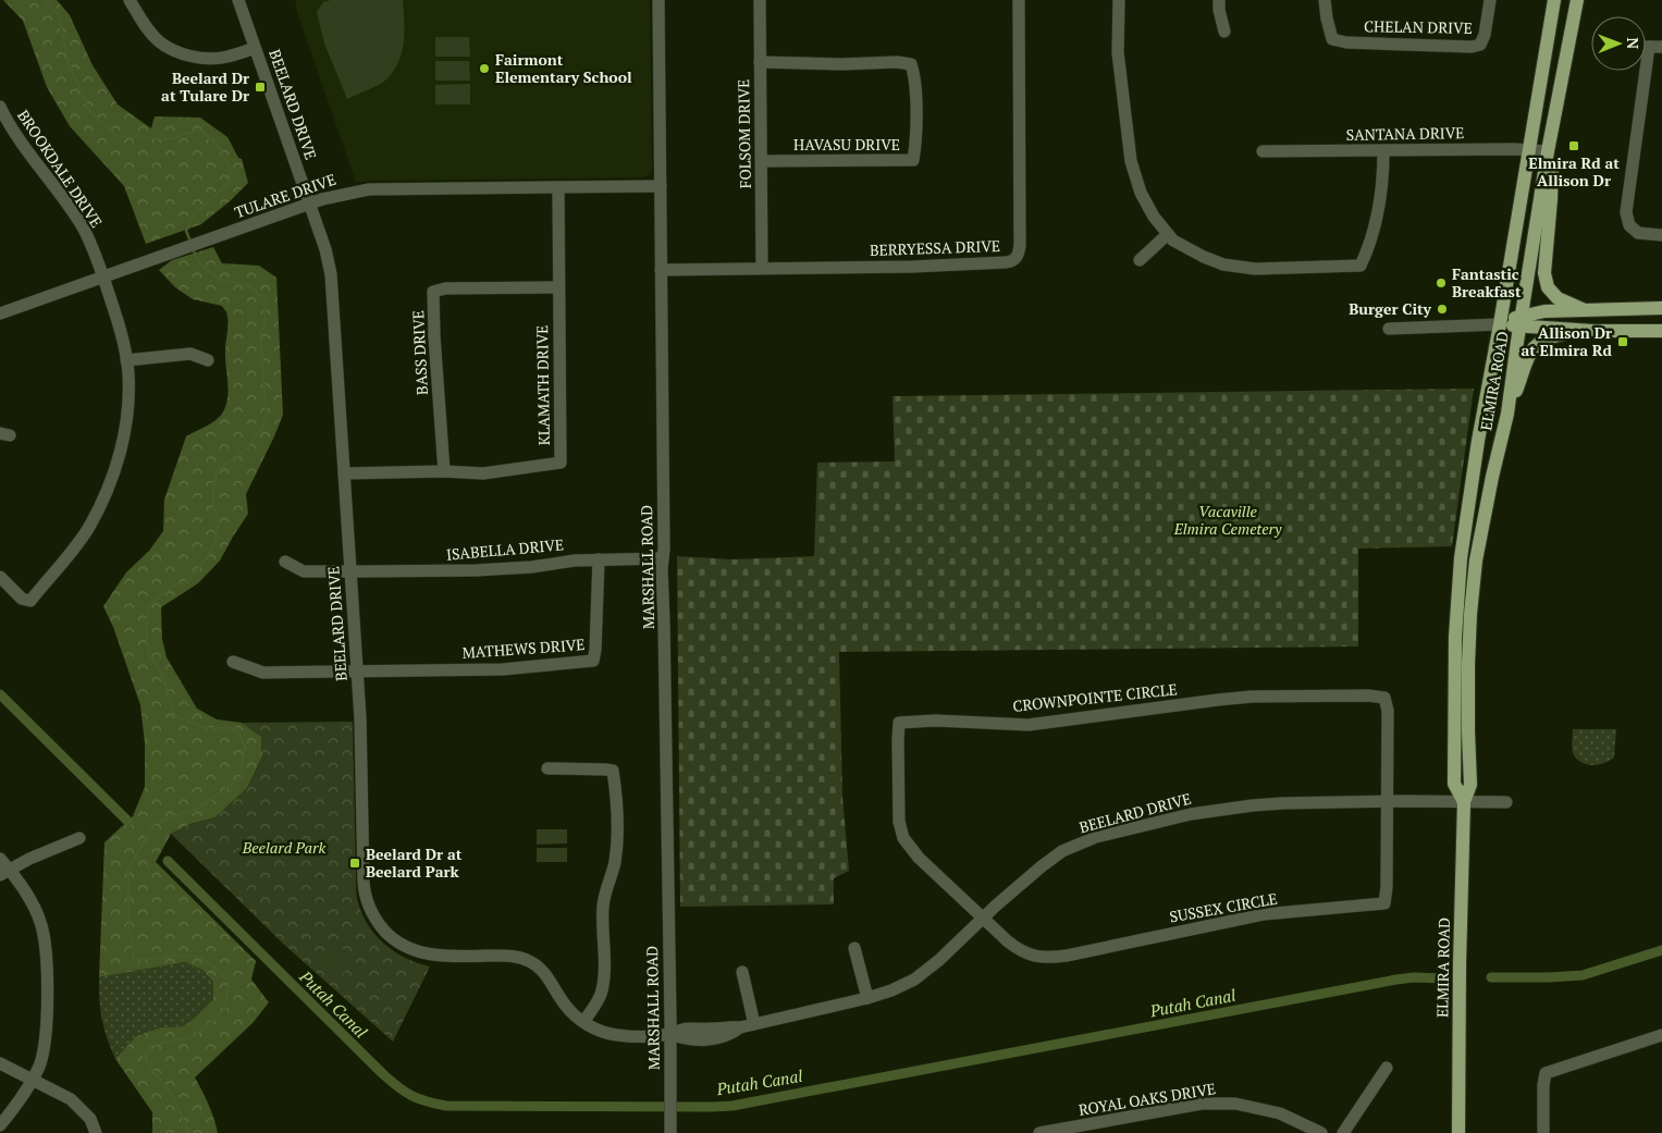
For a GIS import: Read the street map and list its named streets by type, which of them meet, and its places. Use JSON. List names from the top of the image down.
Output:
{
  "streets": {
    "main road": ["ELMIRA ROAD"],
    "street": [
      "CHELAN DRIVE",
      "BEELARD DRIVE",
      "FOLSOM DRIVE",
      "SANTANA DRIVE",
      "HAVASU DRIVE",
      "BROOKDALE DRIVE",
      "TULARE DRIVE",
      "BERRYESSA DRIVE",
      "BASS DRIVE",
      "KLAMATH DRIVE",
      "ISABELLA DRIVE",
      "MARSHALL ROAD",
      "MATHEWS DRIVE",
      "CROWNPOINTE CIRCLE",
      "SUSSEX CIRCLE",
      "ROYAL OAKS DRIVE"
    ]
  },
  "crossings": [
    ["BEELARD DRIVE", "TULARE DRIVE"],
    ["BEELARD DRIVE", "ELMIRA ROAD"],
    ["BEELARD DRIVE", "KLAMATH DRIVE"],
    ["BEELARD DRIVE", "ISABELLA DRIVE"],
    ["BEELARD DRIVE", "MARSHALL ROAD"],
    ["BEELARD DRIVE", "MATHEWS DRIVE"],
    ["BEELARD DRIVE", "CROWNPOINTE CIRCLE"],
    ["BEELARD DRIVE", "SUSSEX CIRCLE"],
    ["FOLSOM DRIVE", "HAVASU DRIVE"],
    ["FOLSOM DRIVE", "BERRYESSA DRIVE"],
    ["SANTANA DRIVE", "ELMIRA ROAD"],
    ["BROOKDALE DRIVE", "TULARE DRIVE"],
    ["TULARE DRIVE", "KLAMATH DRIVE"],
    ["TULARE DRIVE", "MARSHALL ROAD"],
    ["BERRYESSA DRIVE", "MARSHALL ROAD"],
    ["BASS DRIVE", "KLAMATH DRIVE"],
    ["ISABELLA DRIVE", "MARSHALL ROAD"],
    ["ISABELLA DRIVE", "MATHEWS DRIVE"],
    ["CROWNPOINTE CIRCLE", "SUSSEX CIRCLE"]
  ],
  "water": ["Putah Canal"],
  "parks": ["Vacaville Elmira Cemetery", "Beelard Park"],
  "places": {
    "other": ["Fairmont Elementary School", "Fantastic Breakfast", "Burger City"],
    "transit": [
      "Beelard Dr at Tulare Dr",
      "Elmira Rd at Allison Dr",
      "Allison Dr at Elmira Rd",
      "Beelard Dr at Beelard Park"
    ]
  },
  "north": "right"
}
